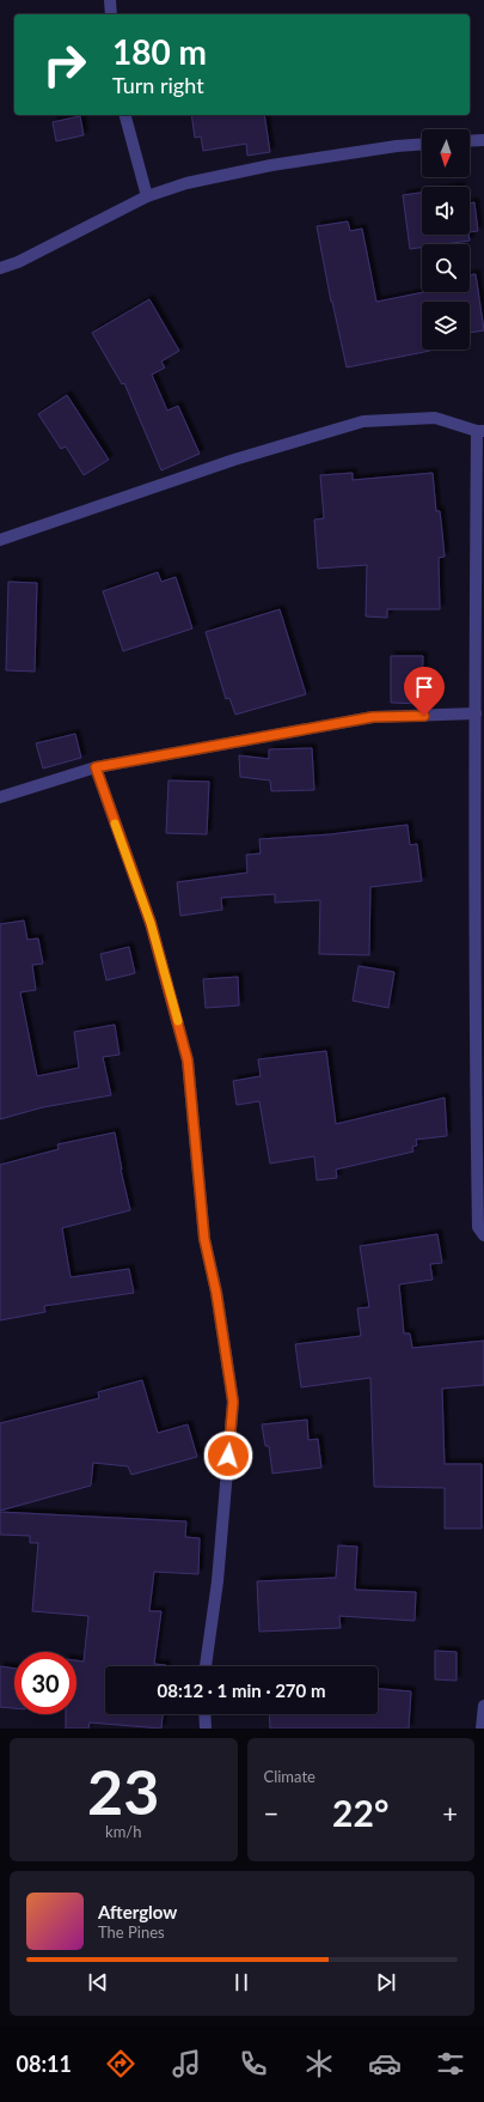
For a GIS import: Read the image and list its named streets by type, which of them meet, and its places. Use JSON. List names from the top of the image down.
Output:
{
  "north": "bottom",
  "page": {
    "turn": ["180 m", "Turn right"],
    "limit": "30",
    "trip": "08:12 · 1 min · 270 m",
    "tile": [
      ["23", "km/h"],
      "Climate"
    ],
    "heat": ["−", "22°", "+"],
    "song": ["Afterglow", "The Pines"],
    "tabs": "08:11"
  }
}
